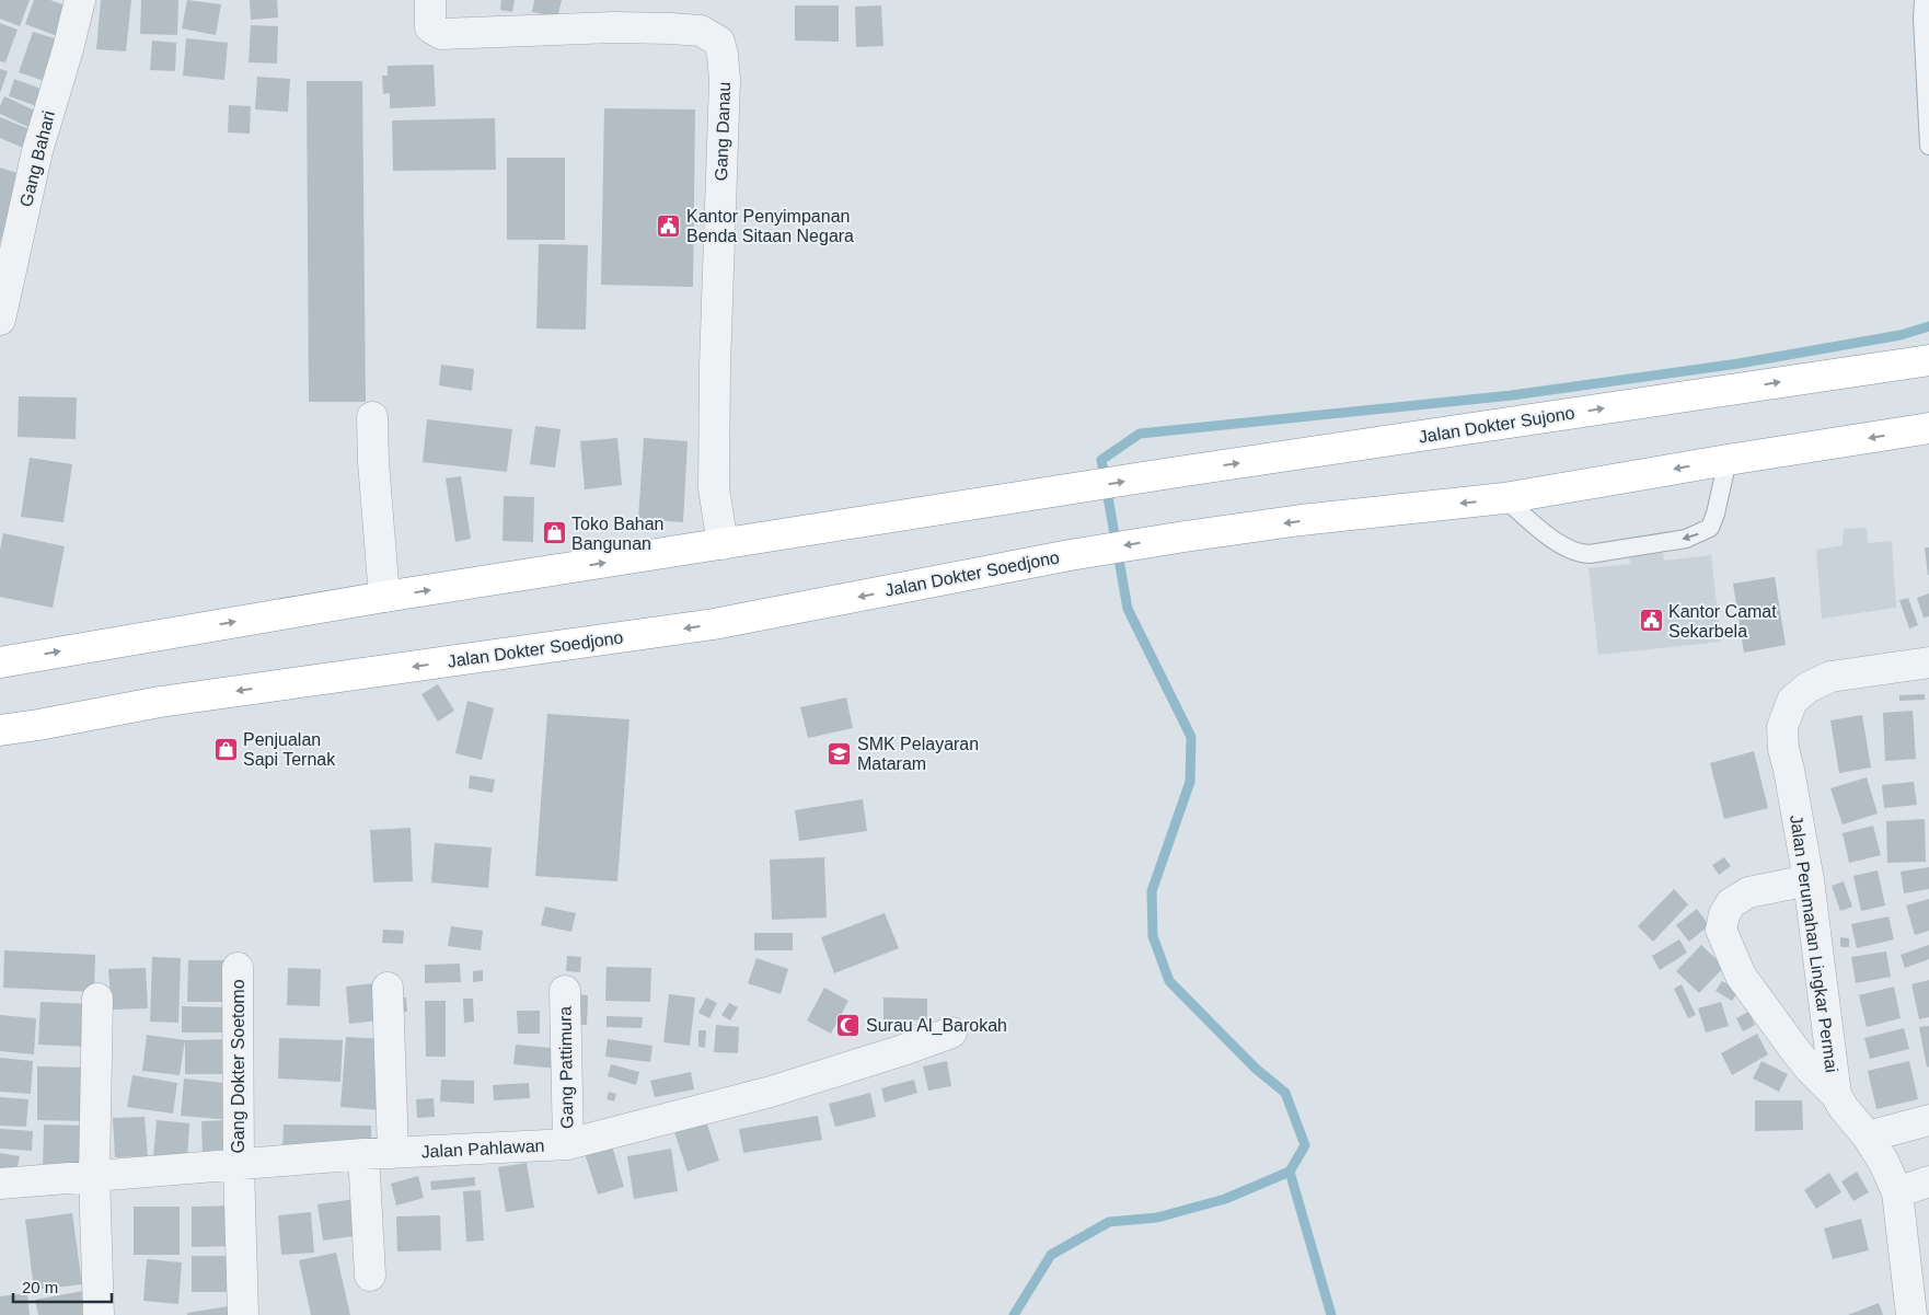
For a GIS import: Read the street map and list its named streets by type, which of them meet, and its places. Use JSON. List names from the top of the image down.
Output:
{
  "streets": {
    "highway": ["Jalan Dokter Sujono", "Jalan Dokter Soedjono"],
    "street": [
      "Gang Danau",
      "Gang Bahari",
      "Jalan Perumahan Lingkar Permai",
      "Gang Dokter Soetomo",
      "Gang Pattimura",
      "Jalan Pahlawan"
    ]
  },
  "crossings": [
    ["Gang Danau", "Jalan Dokter Sujono"],
    ["Gang Dokter Soetomo", "Jalan Pahlawan"],
    ["Gang Pattimura", "Jalan Pahlawan"]
  ],
  "places": {
    "public building": ["Kantor Penyimpanan Benda Sitaan Negara", "Kantor Camat Sekarbela"],
    "shop": ["Toko Bahan Bangunan", "Penjualan Sapi Ternak"],
    "school or university": ["SMK Pelayaran Mataram"],
    "mosque": ["Surau Al_Barokah"]
  },
  "scale_bar": "20 m"
}
